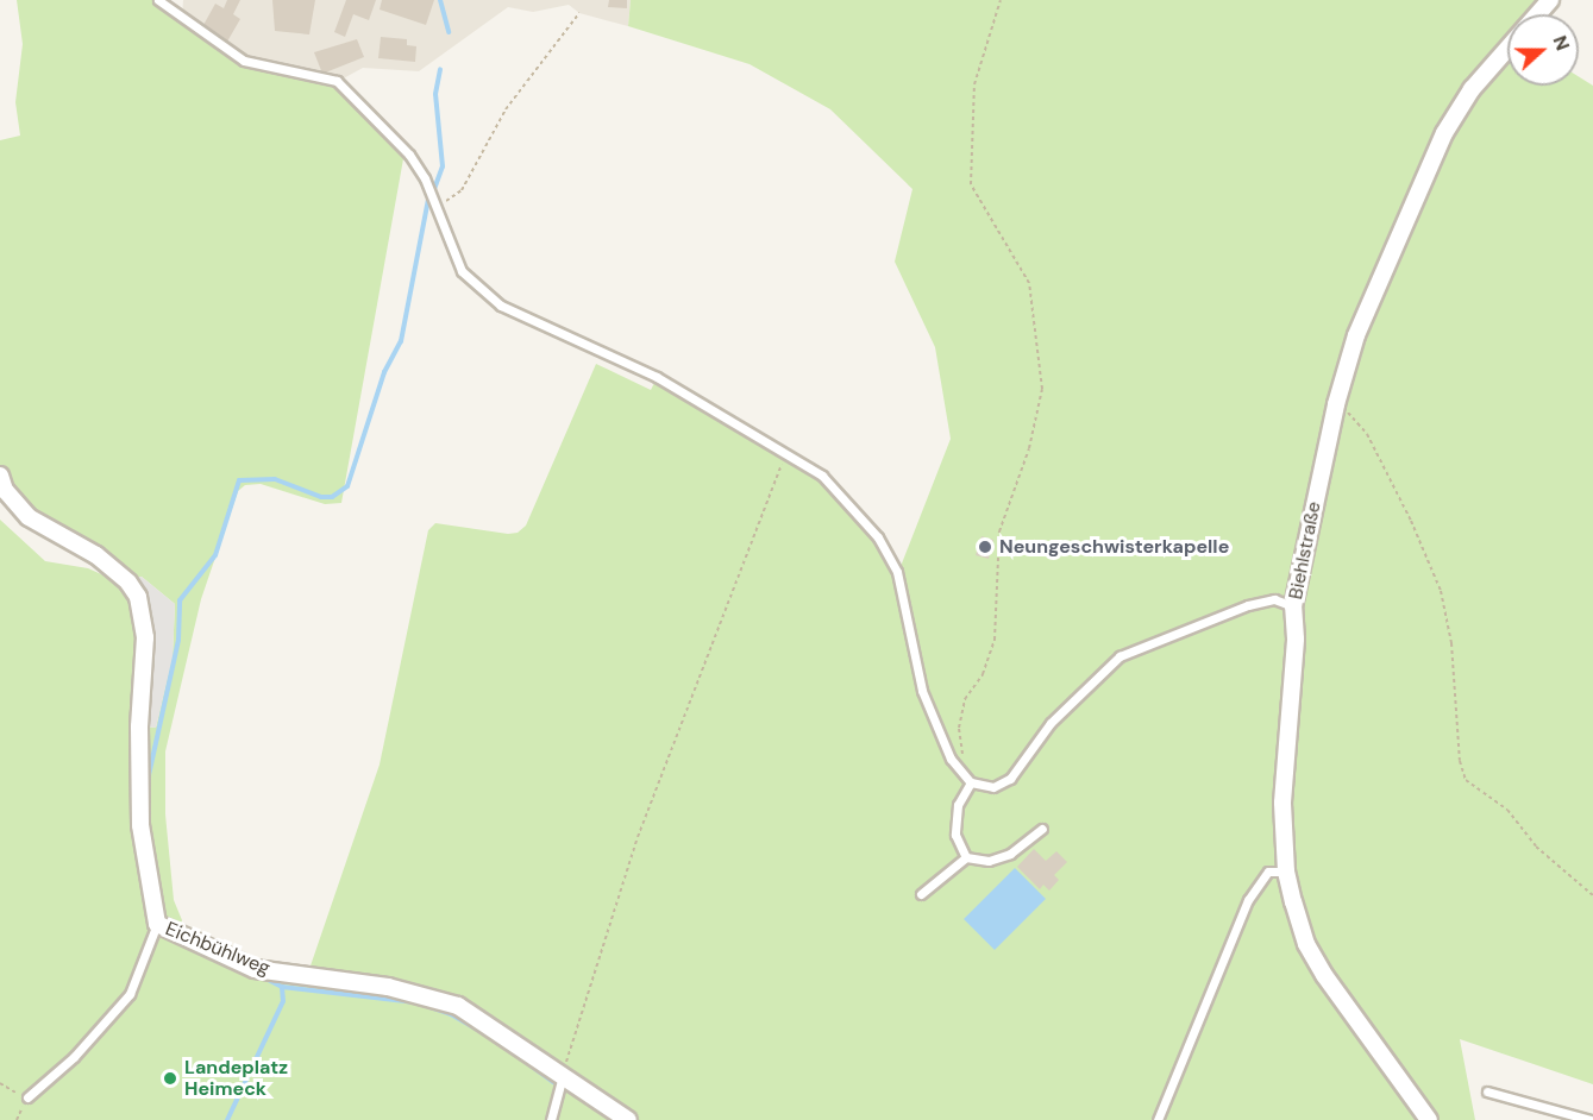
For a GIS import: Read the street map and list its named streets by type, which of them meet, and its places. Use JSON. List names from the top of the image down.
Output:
{
  "streets": {
    "street": ["Biehlstraße", "Eichbühlweg"]
  },
  "places": ["Neungeschwisterkapelle", "Landeplatz Heimeck"],
  "north": "right"
}
